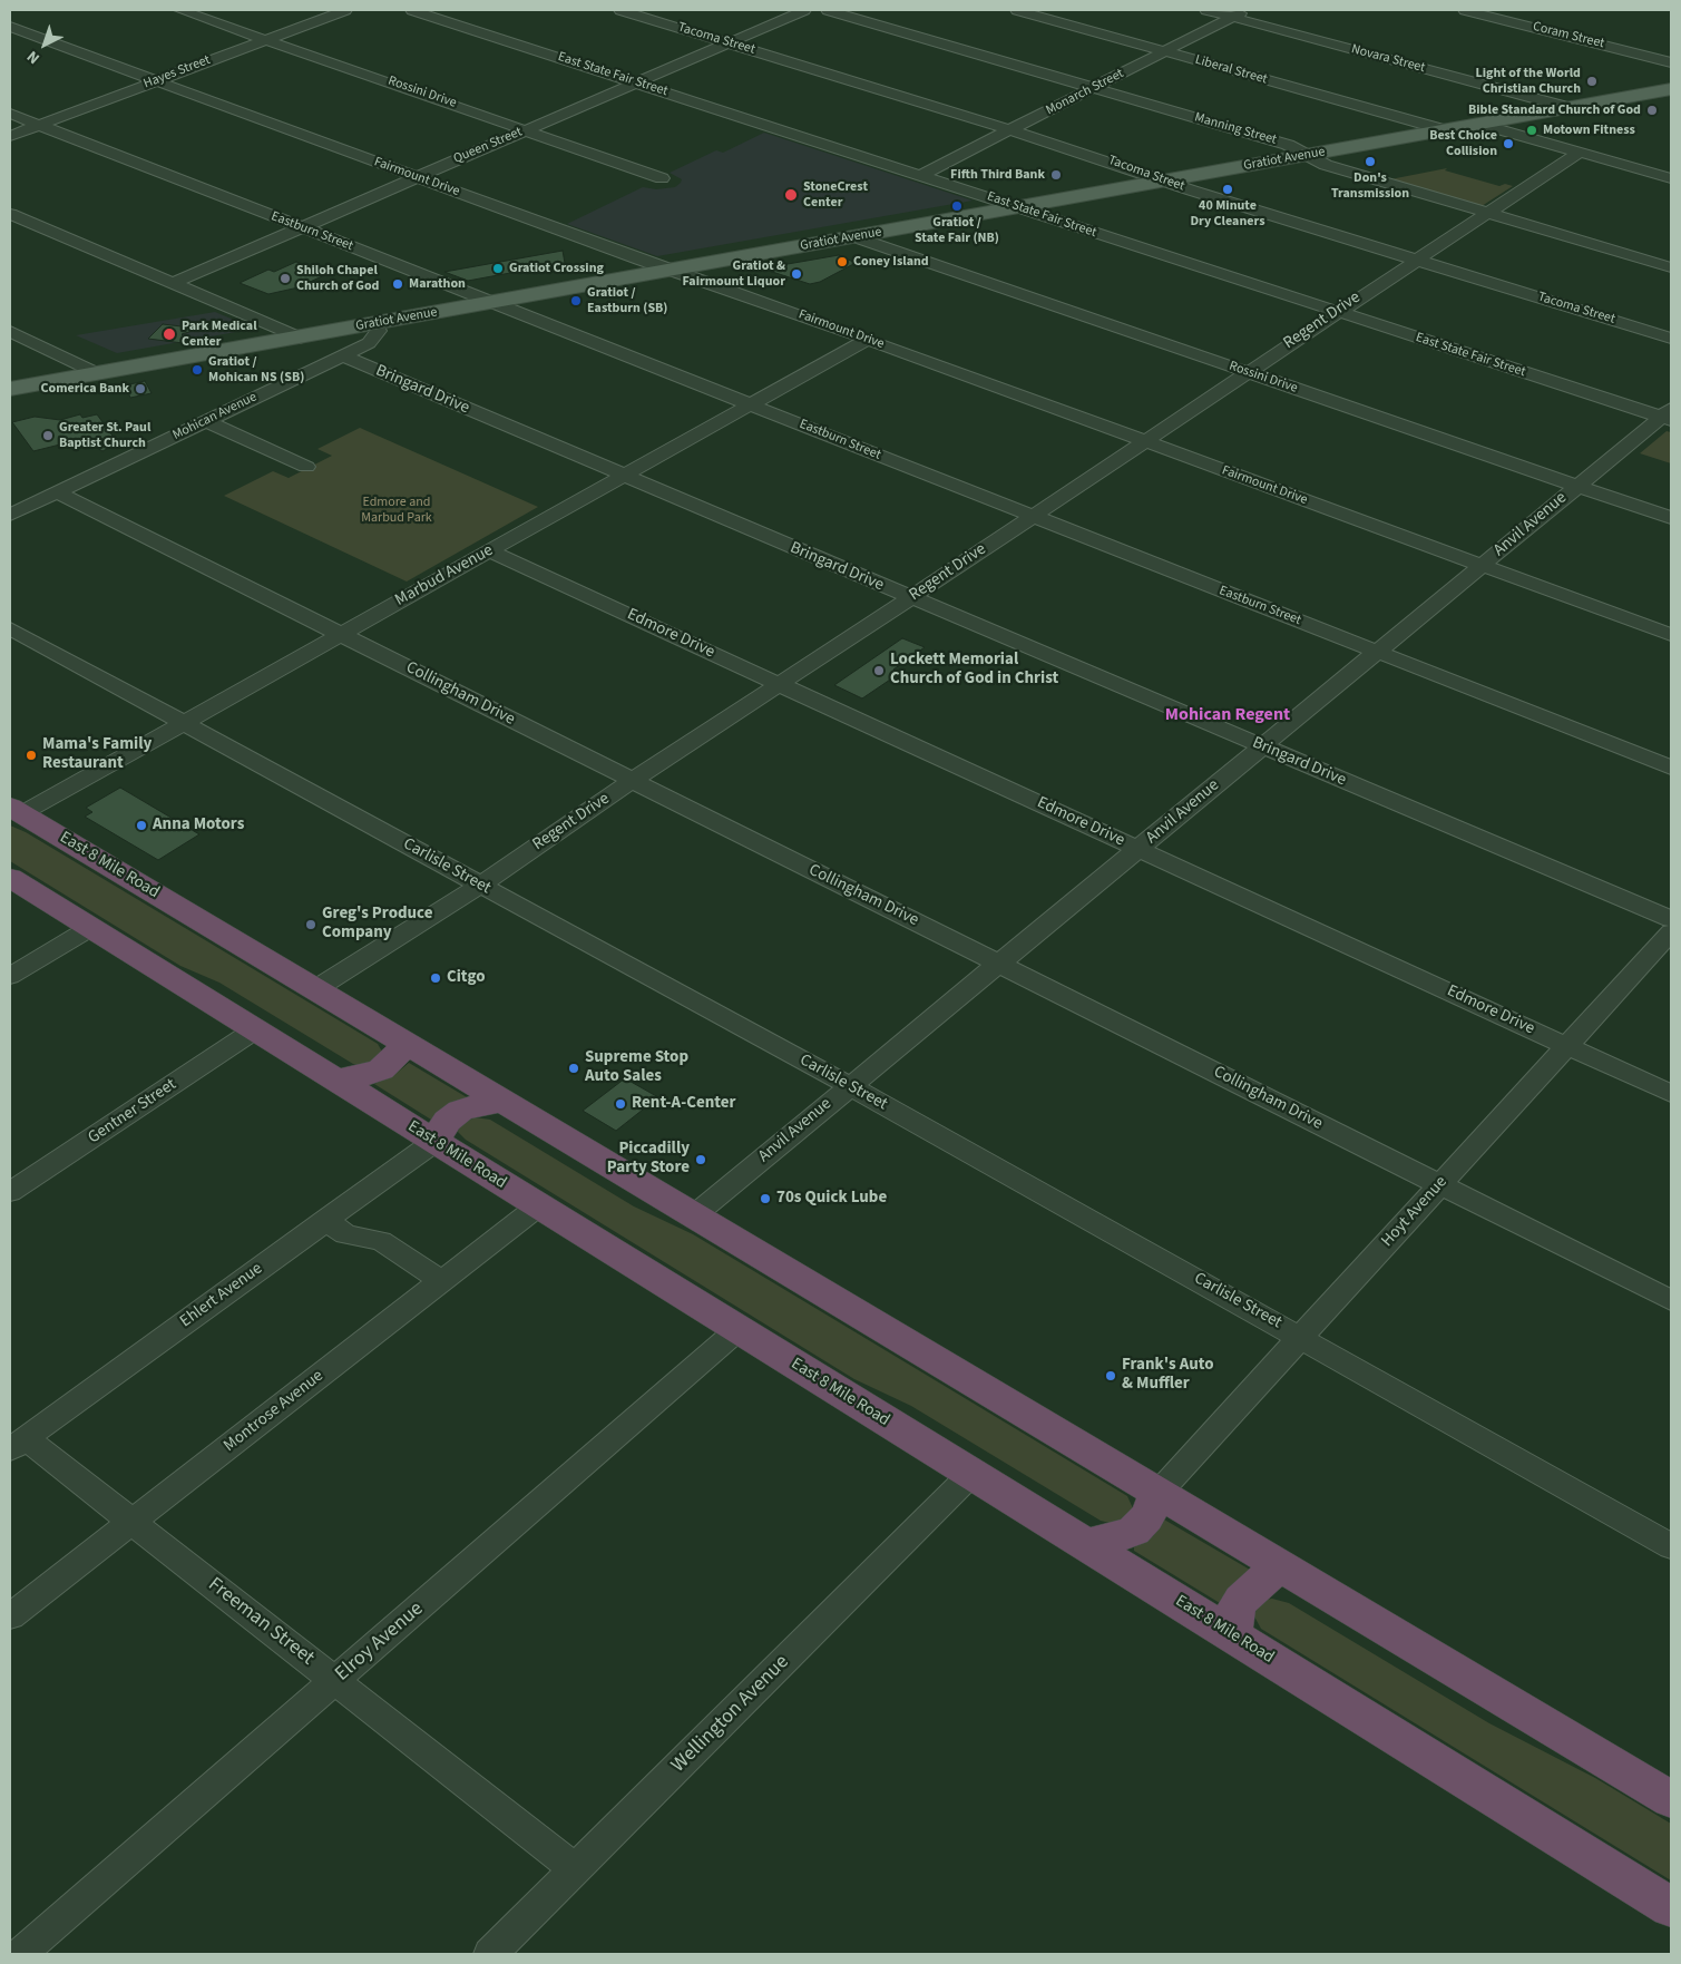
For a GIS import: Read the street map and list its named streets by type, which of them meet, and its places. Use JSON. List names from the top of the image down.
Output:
{
  "streets": {
    "highway": ["East 8 Mile Road"],
    "main road": ["Gratiot Avenue"],
    "street": [
      "Coram Street",
      "Tacoma Street",
      "Novara Street",
      "Liberal Street",
      "Hayes Street",
      "East State Fair Street",
      "Rossini Drive",
      "Monarch Street",
      "Manning Street",
      "Queen Street",
      "Fairmount Drive",
      "Eastburn Street",
      "Regent Drive",
      "Bringard Drive",
      "Mohican Avenue",
      "Anvil Avenue",
      "Marbud Avenue",
      "Edmore Drive",
      "Collingham Drive",
      "Carlisle Street",
      "Gentner Street",
      "Hoyt Avenue",
      "Ehlert Avenue",
      "Montrose Avenue",
      "Freeman Street",
      "Elroy Avenue",
      "Wellington Avenue"
    ]
  },
  "crossings": [
    ["Tacoma Street", "Monarch Street"],
    ["Tacoma Street", "Queen Street"],
    ["Tacoma Street", "Gratiot Avenue"],
    ["Tacoma Street", "Regent Drive"],
    ["Novara Street", "Monarch Street"],
    ["Novara Street", "Gratiot Avenue"],
    ["Liberal Street", "Monarch Street"],
    ["Liberal Street", "Gratiot Avenue"],
    ["Hayes Street", "Rossini Drive"],
    ["Hayes Street", "Fairmount Drive"],
    ["Hayes Street", "Eastburn Street"],
    ["East State Fair Street", "Monarch Street"],
    ["East State Fair Street", "Queen Street"],
    ["East State Fair Street", "Gratiot Avenue"],
    ["East State Fair Street", "Regent Drive"],
    ["East State Fair Street", "Anvil Avenue"],
    ["Rossini Drive", "Queen Street"],
    ["Rossini Drive", "Gratiot Avenue"],
    ["Rossini Drive", "Regent Drive"],
    ["Rossini Drive", "Anvil Avenue"],
    ["Monarch Street", "Manning Street"],
    ["Manning Street", "Gratiot Avenue"],
    ["Manning Street", "Regent Drive"],
    ["Queen Street", "Fairmount Drive"],
    ["Queen Street", "Eastburn Street"],
    ["Gratiot Avenue", "Fairmount Drive"],
    ["Gratiot Avenue", "Eastburn Street"],
    ["Gratiot Avenue", "Mohican Avenue"],
    ["Fairmount Drive", "Regent Drive"],
    ["Fairmount Drive", "Anvil Avenue"],
    ["Fairmount Drive", "Marbud Avenue"],
    ["Eastburn Street", "Regent Drive"],
    ["Eastburn Street", "Anvil Avenue"],
    ["Eastburn Street", "Marbud Avenue"],
    ["Regent Drive", "Bringard Drive"],
    ["Regent Drive", "Edmore Drive"],
    ["Regent Drive", "Collingham Drive"],
    ["Regent Drive", "East 8 Mile Road"],
    ["Regent Drive", "Carlisle Street"],
    ["Bringard Drive", "Mohican Avenue"],
    ["Bringard Drive", "Anvil Avenue"],
    ["Bringard Drive", "Marbud Avenue"],
    ["Mohican Avenue", "Collingham Drive"],
    ["Anvil Avenue", "Edmore Drive"],
    ["Anvil Avenue", "Collingham Drive"],
    ["Anvil Avenue", "East 8 Mile Road"],
    ["Anvil Avenue", "Carlisle Street"],
    ["Marbud Avenue", "Edmore Drive"],
    ["Marbud Avenue", "Collingham Drive"],
    ["Marbud Avenue", "East 8 Mile Road"],
    ["Marbud Avenue", "Carlisle Street"],
    ["Edmore Drive", "Hoyt Avenue"],
    ["Collingham Drive", "Hoyt Avenue"],
    ["East 8 Mile Road", "Gentner Street"],
    ["East 8 Mile Road", "Hoyt Avenue"],
    ["East 8 Mile Road", "Ehlert Avenue"],
    ["East 8 Mile Road", "Montrose Avenue"],
    ["East 8 Mile Road", "Elroy Avenue"],
    ["East 8 Mile Road", "Wellington Avenue"],
    ["Carlisle Street", "Hoyt Avenue"],
    ["Ehlert Avenue", "Freeman Street"],
    ["Montrose Avenue", "Freeman Street"],
    ["Freeman Street", "Elroy Avenue"],
    ["Freeman Street", "Wellington Avenue"]
  ],
  "districts": ["Mohican Regent"],
  "parks": ["Edmore and Marbud Park"],
  "places": [
    "Light of the World Christian Church",
    "Bible Standard Church of God",
    "Motown Fitness",
    "Best Choice Collision",
    "Don's Transmission",
    "Fifth Third Bank",
    "40 Minute Dry Cleaners",
    "StoneCrest Center",
    "Gratiot / State Fair (NB)",
    "Coney Island",
    "Gratiot Crossing",
    "Gratiot & Fairmount Liquor",
    "Shiloh Chapel Church of God",
    "Marathon",
    "Gratiot / Eastburn (SB)",
    "Park Medical Center",
    "Gratiot / Mohican NS (SB)",
    "Comerica Bank",
    "Greater St. Paul Baptist Church",
    "Lockett Memorial Church of God in Christ",
    "Mama's Family Restaurant",
    "Anna Motors",
    "Greg's Produce Company",
    "Citgo",
    "Supreme Stop Auto Sales",
    "Rent-A-Center",
    "Piccadilly Party Store",
    "70s Quick Lube",
    "Frank's Auto & Muffler"
  ],
  "north": "bottom left"
}
